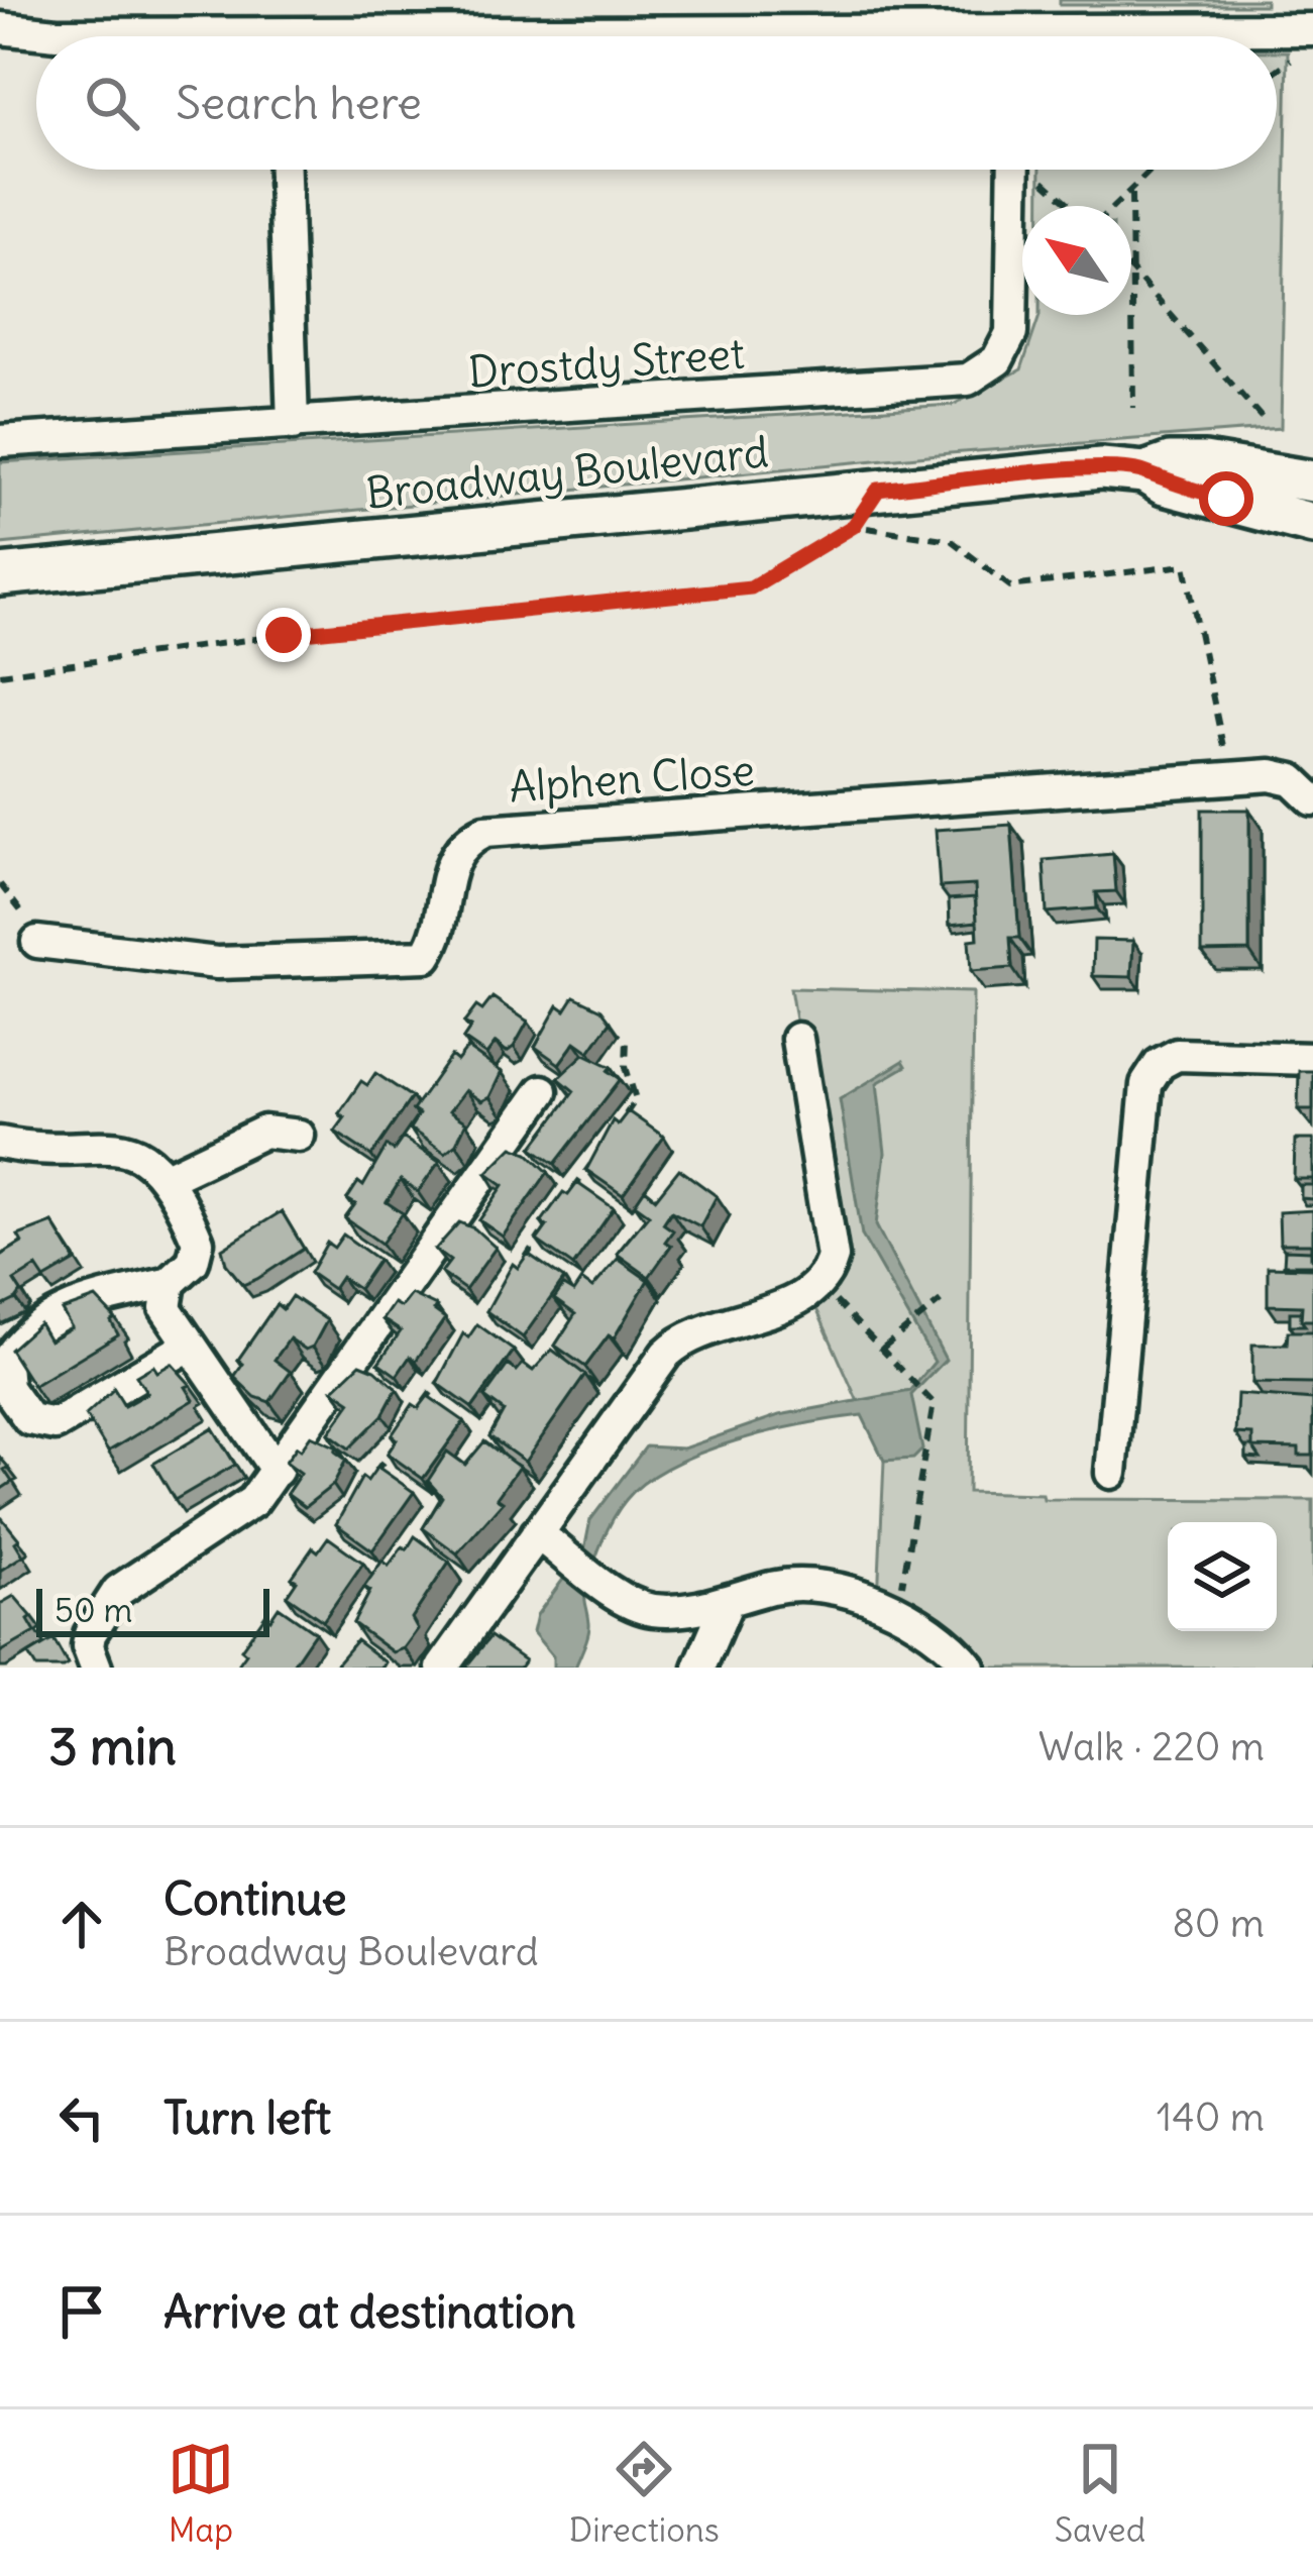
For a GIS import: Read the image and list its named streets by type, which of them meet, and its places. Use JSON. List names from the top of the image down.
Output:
{
  "streets": {
    "main road": ["Broadway Boulevard"],
    "street": ["Drostdy Street", "Alphen Close"]
  },
  "scale_bar": "50 m",
  "north": "top left",
  "page": {
    "search": "Search here",
    "scale": "50 m",
    "heading": ["3 min", "Walk · 220 m"],
    "list": [
      ["Continue", "Broadway Boulevard", "80 m"],
      ["Turn left", "140 m"],
      "Arrive at destination"
    ],
    "nav": ["Map", "Directions", "Saved"]
  }
}
